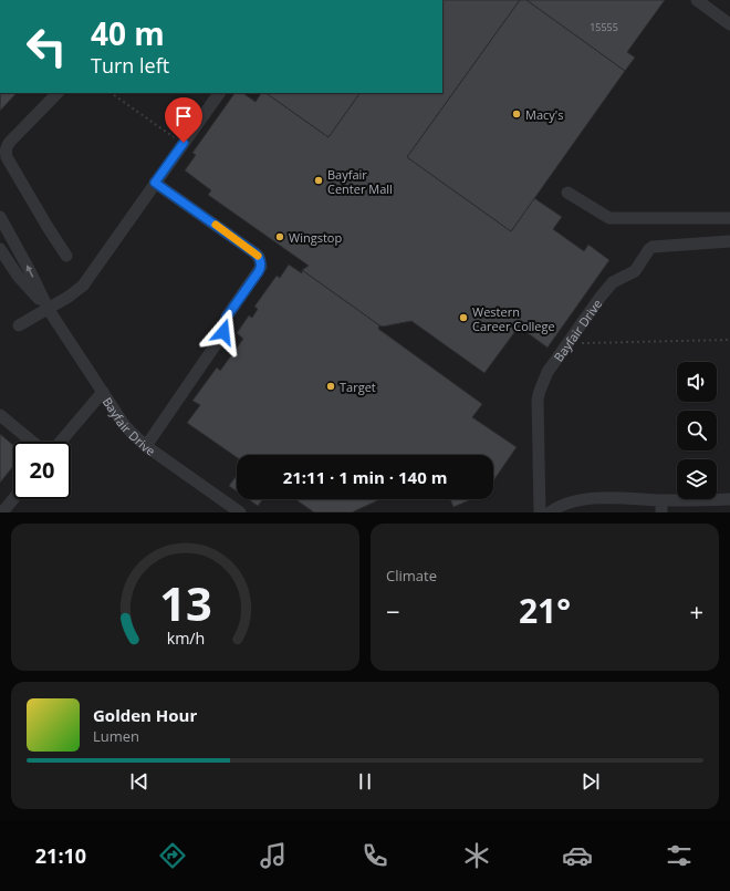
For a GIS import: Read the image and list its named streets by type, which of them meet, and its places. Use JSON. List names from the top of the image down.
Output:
{
  "streets": {
    "lane": ["Bayfair Drive"]
  },
  "places": [
    "Macy's",
    "Bayfair Center Mall",
    "Wingstop",
    "Western Career College",
    "Target"
  ],
  "house_numbers": ["15555"],
  "page": {
    "turn": ["40 m", "Turn left"],
    "limit": "20",
    "trip": "21:11 · 1 min · 140 m",
    "tile": "Climate",
    "heat": ["−", "21°", "+"],
    "song": ["Golden Hour", "Lumen"],
    "tabs": "21:10",
    "gauge": ["13", "km/h"]
  }
}
